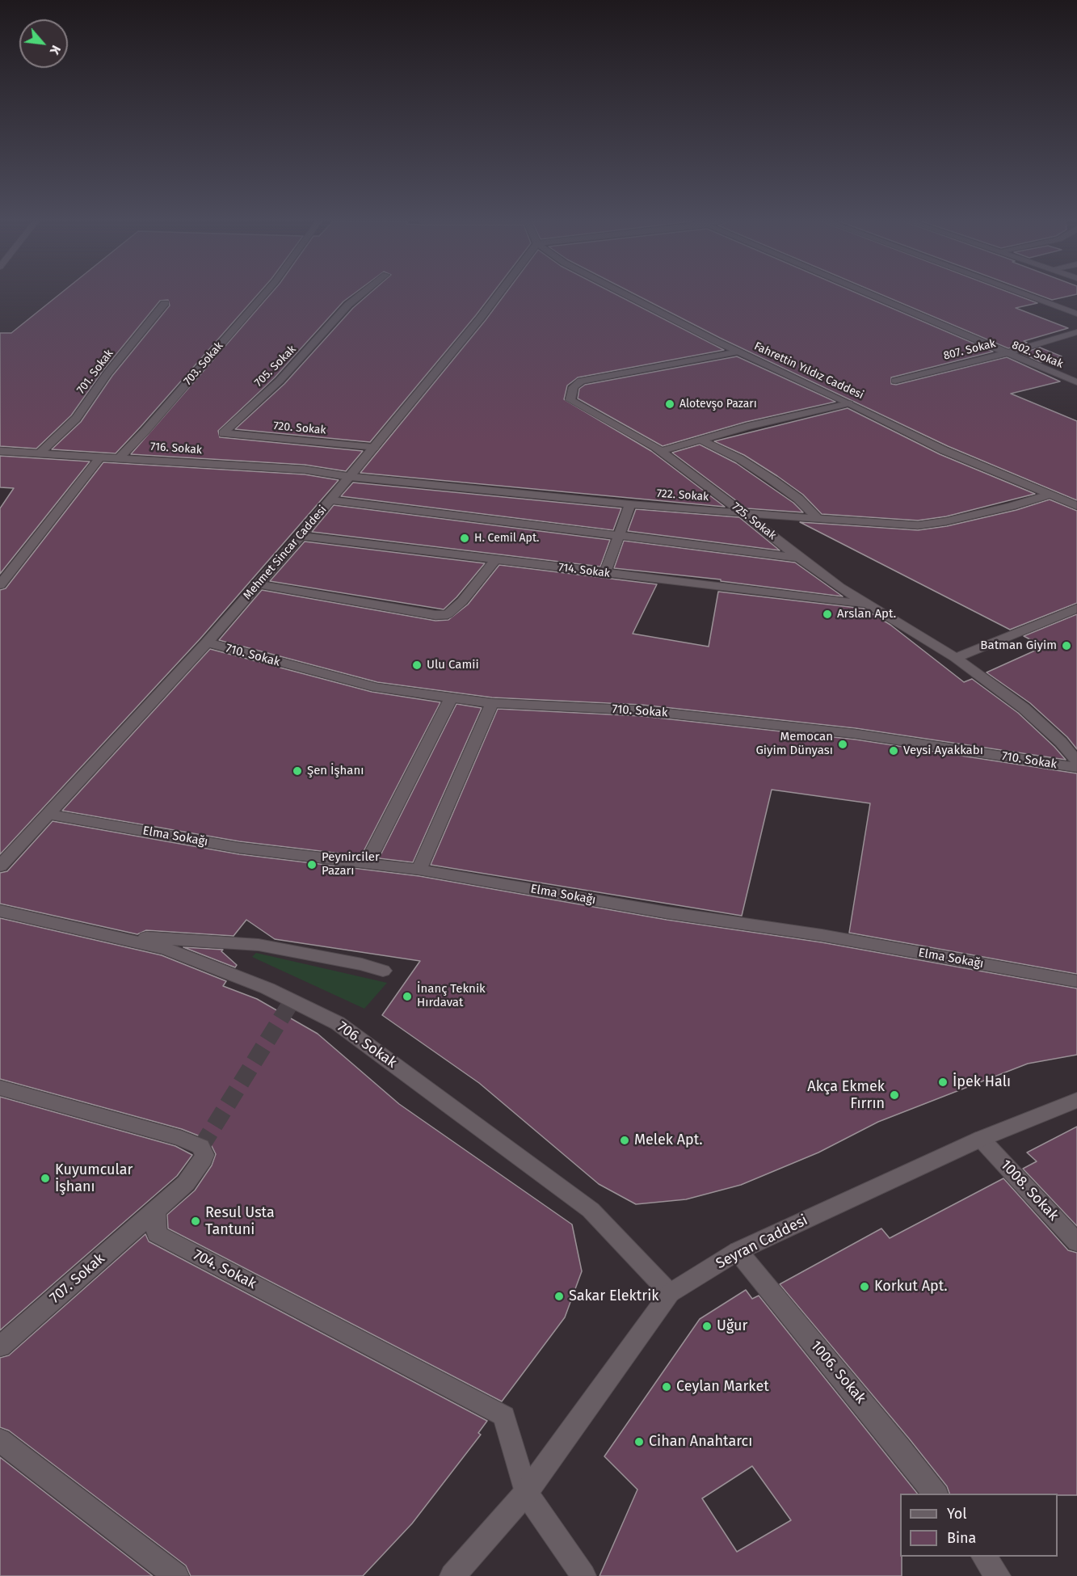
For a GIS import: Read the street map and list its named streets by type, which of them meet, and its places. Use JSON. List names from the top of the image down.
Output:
{
  "streets": {
    "street": [
      "807. Sokak",
      "802. Sokak",
      "703. Sokak",
      "705. Sokak",
      "Fahrettin Yıldız Caddesi",
      "701. Sokak",
      "720. Sokak",
      "716. Sokak",
      "722. Sokak",
      "725. Sokak",
      "Mehmet Sincar Caddesi",
      "714. Sokak",
      "710. Sokak",
      "Elma Sokağı",
      "706. Sokak",
      "1008. Sokak",
      "Seyran Caddesi",
      "704. Sokak",
      "707. Sokak",
      "1006. Sokak"
    ]
  },
  "crossings": [
    ["807. Sokak", "802. Sokak"],
    ["703. Sokak", "716. Sokak"],
    ["705. Sokak", "720. Sokak"],
    ["Fahrettin Yıldız Caddesi", "722. Sokak"],
    ["Fahrettin Yıldız Caddesi", "725. Sokak"],
    ["701. Sokak", "716. Sokak"],
    ["720. Sokak", "Mehmet Sincar Caddesi"],
    ["716. Sokak", "722. Sokak"],
    ["716. Sokak", "Mehmet Sincar Caddesi"],
    ["722. Sokak", "725. Sokak"],
    ["722. Sokak", "Mehmet Sincar Caddesi"],
    ["725. Sokak", "714. Sokak"],
    ["Mehmet Sincar Caddesi", "714. Sokak"],
    ["Mehmet Sincar Caddesi", "710. Sokak"],
    ["Mehmet Sincar Caddesi", "Elma Sokağı"],
    ["706. Sokak", "Seyran Caddesi"],
    ["1008. Sokak", "Seyran Caddesi"],
    ["Seyran Caddesi", "704. Sokak"],
    ["Seyran Caddesi", "1006. Sokak"],
    ["704. Sokak", "707. Sokak"]
  ],
  "places": [
    "Alotevşo Pazarı",
    "H. Cemil Apt.",
    "Arslan Apt.",
    "Batman Giyim",
    "Ulu Camii",
    "Memocan Giyim Dünyası",
    "Veysi Ayakkabı",
    "Şen İşhanı",
    "Peynirciler Pazarı",
    "İnanç Teknik Hırdavat",
    "İpek Halı",
    "Akça Ekmek Fırrın",
    "Melek Apt.",
    "Kuyumcular İşhanı",
    "Resul Usta Tantuni",
    "Korkut Apt.",
    "Sakar Elektrik",
    "Uğur",
    "Ceylan Market",
    "Cihan Anahtarcı"
  ],
  "legend": ["Yol", "Bina"],
  "north": "bottom right"
}
